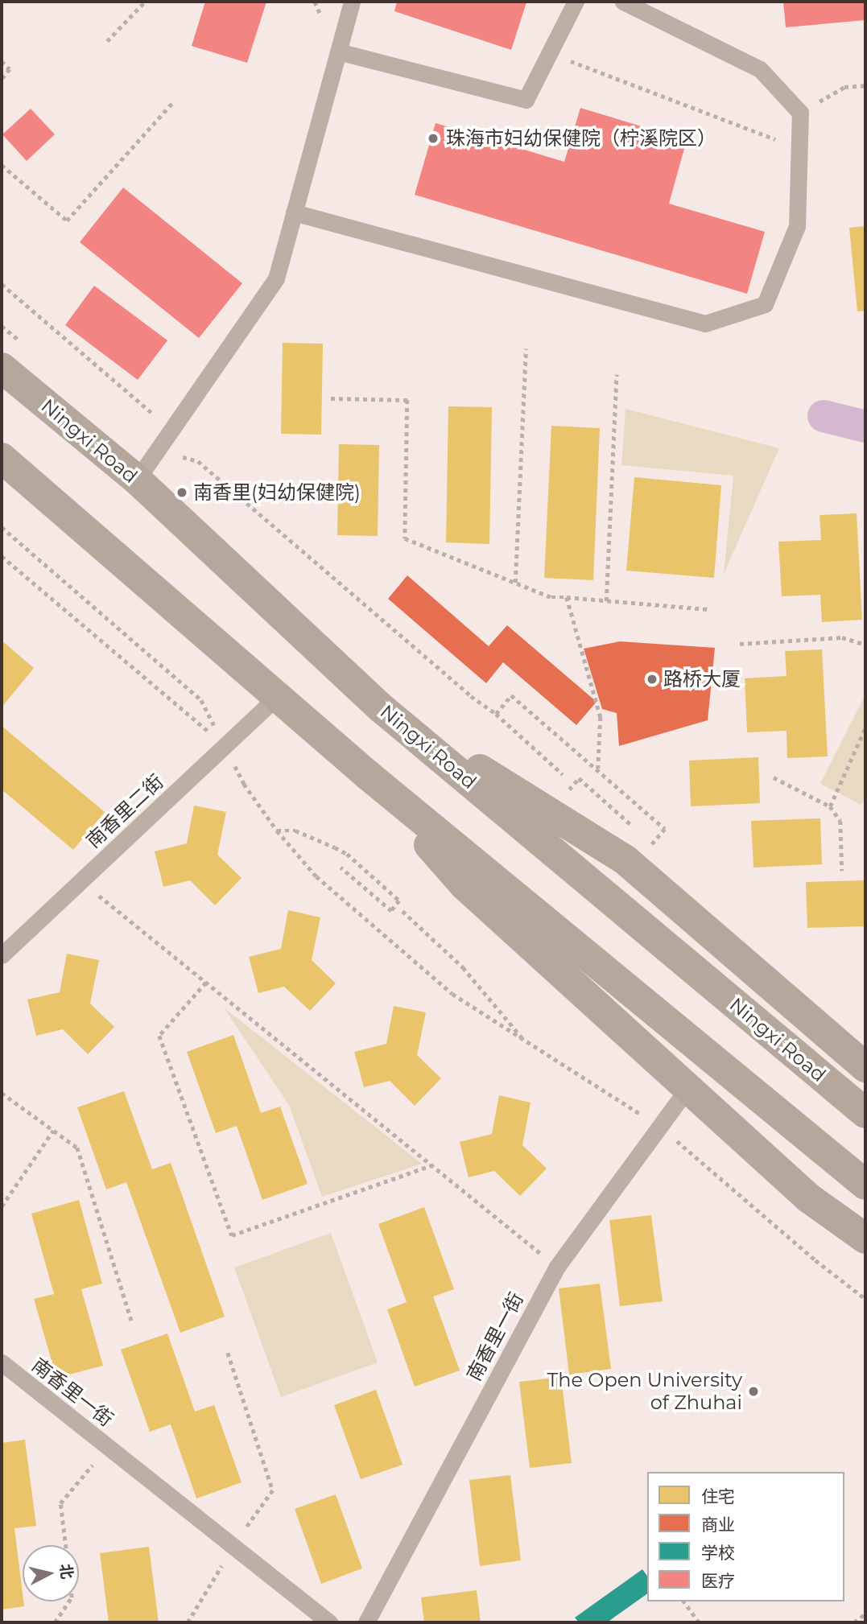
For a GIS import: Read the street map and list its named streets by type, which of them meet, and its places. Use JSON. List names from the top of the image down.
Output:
{
  "streets": {
    "main road": ["Ningxi Road"],
    "lane": ["南香里二街", "南香里一街"]
  },
  "places": [
    "珠海市妇幼保健院（柠溪院区）",
    "南香里(妇幼保健院)",
    "路桥大厦",
    "The Open University of Zhuhai"
  ],
  "legend": [
    "住宅",
    "商业",
    "学校",
    "医疗"
  ],
  "north": "right"
}
